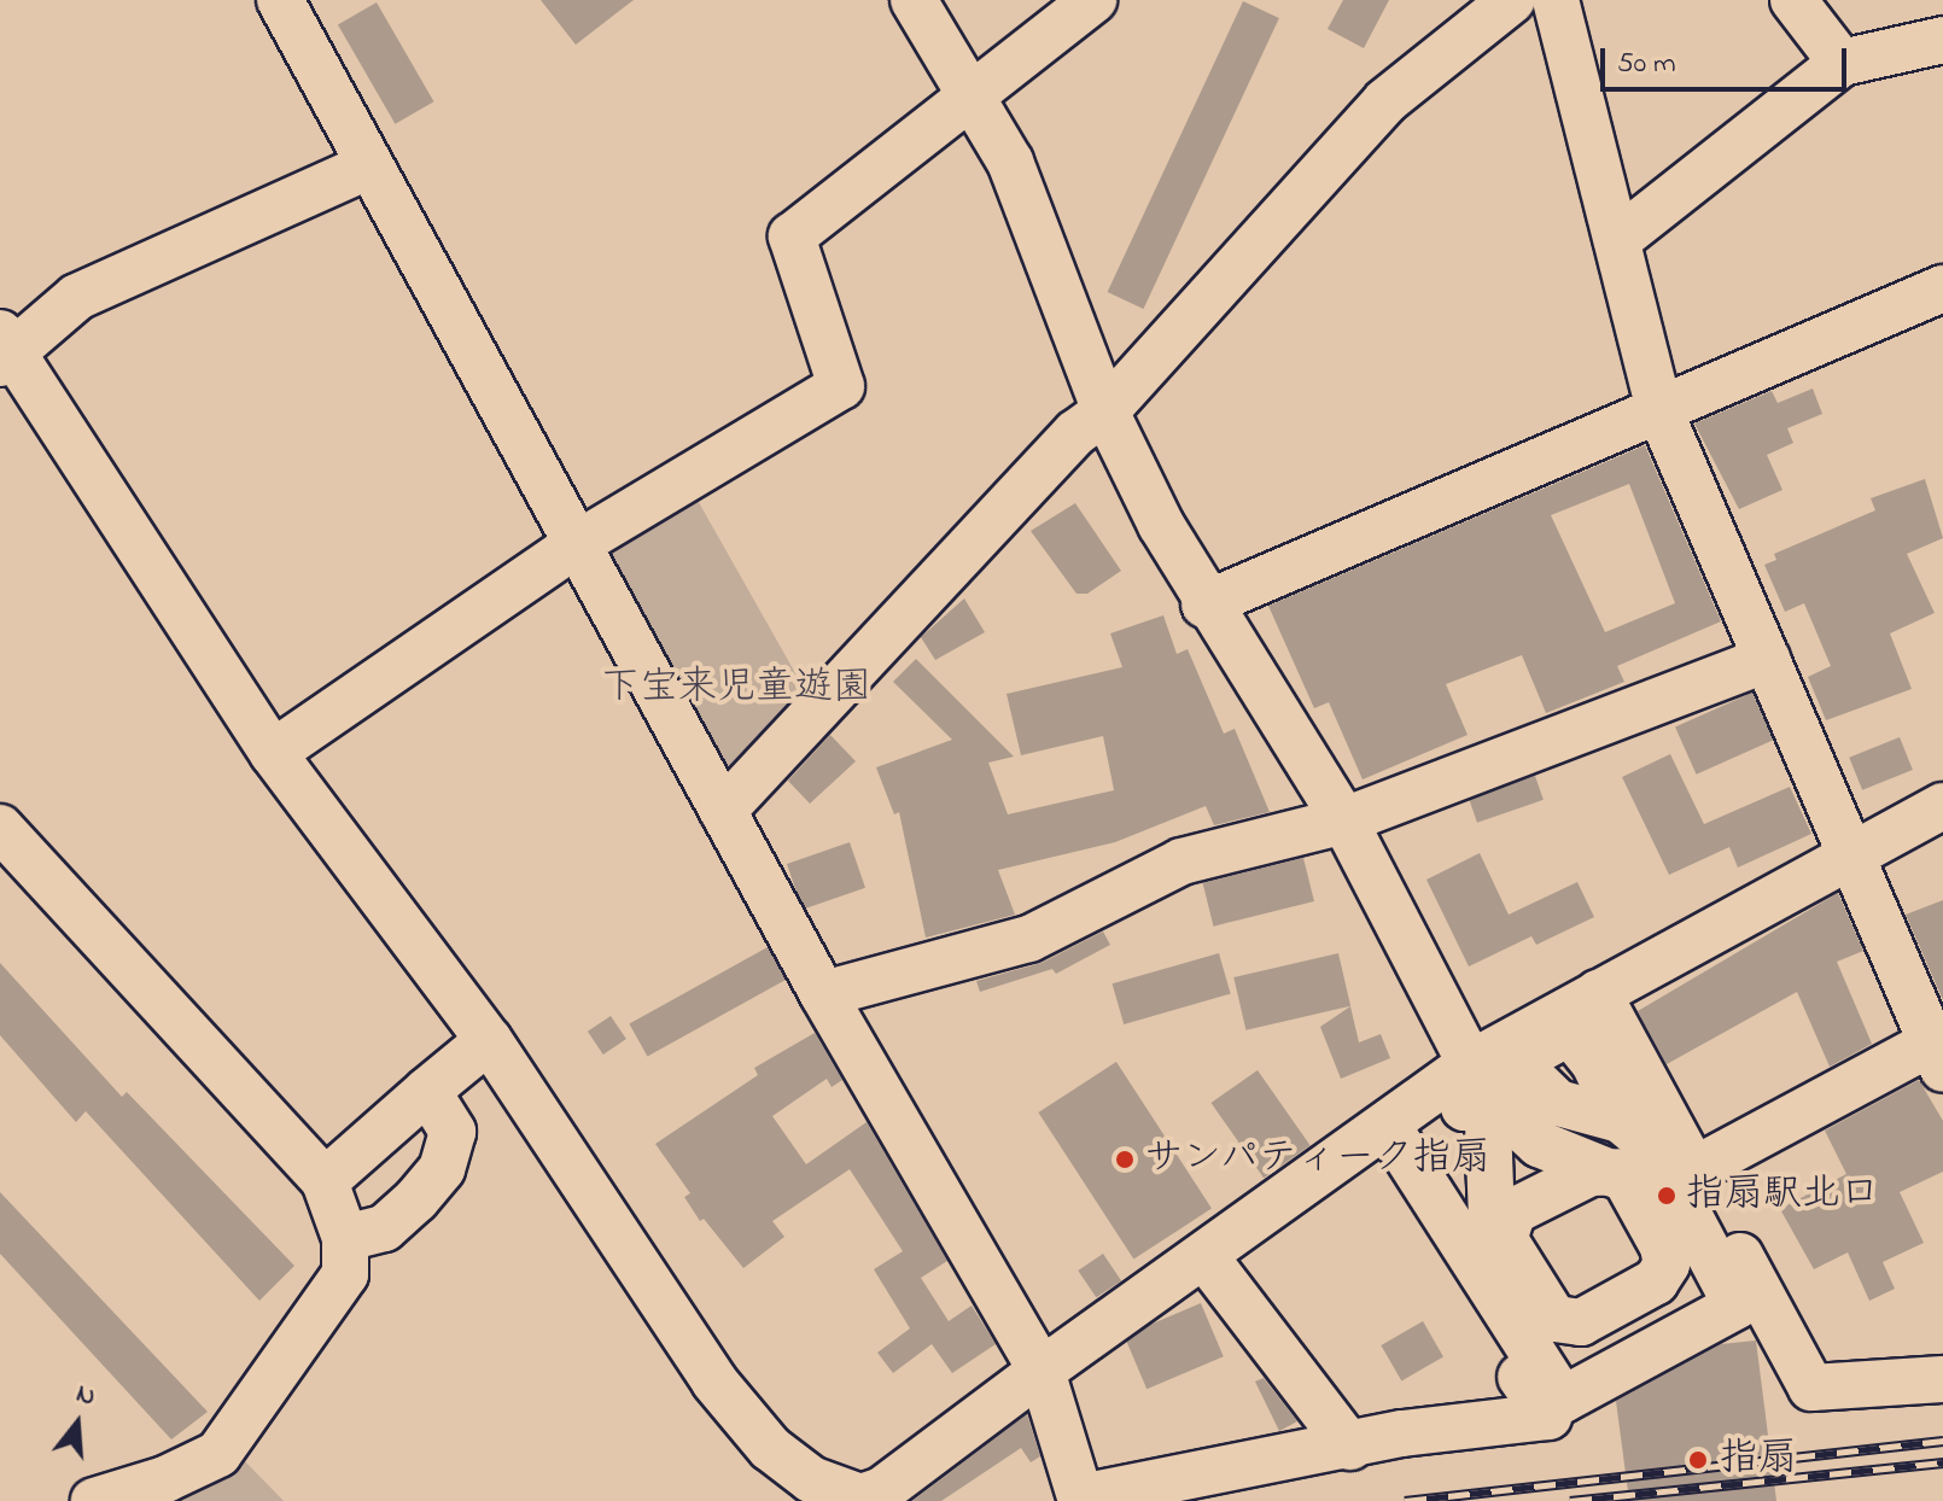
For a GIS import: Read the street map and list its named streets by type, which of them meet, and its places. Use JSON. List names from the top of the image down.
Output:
{
  "parks": ["下宝来児童遊園"],
  "places": ["サンパティーク指扇", "指扇駅北口", "指扇"],
  "scale_bar": "50 m",
  "north": "top"
}
